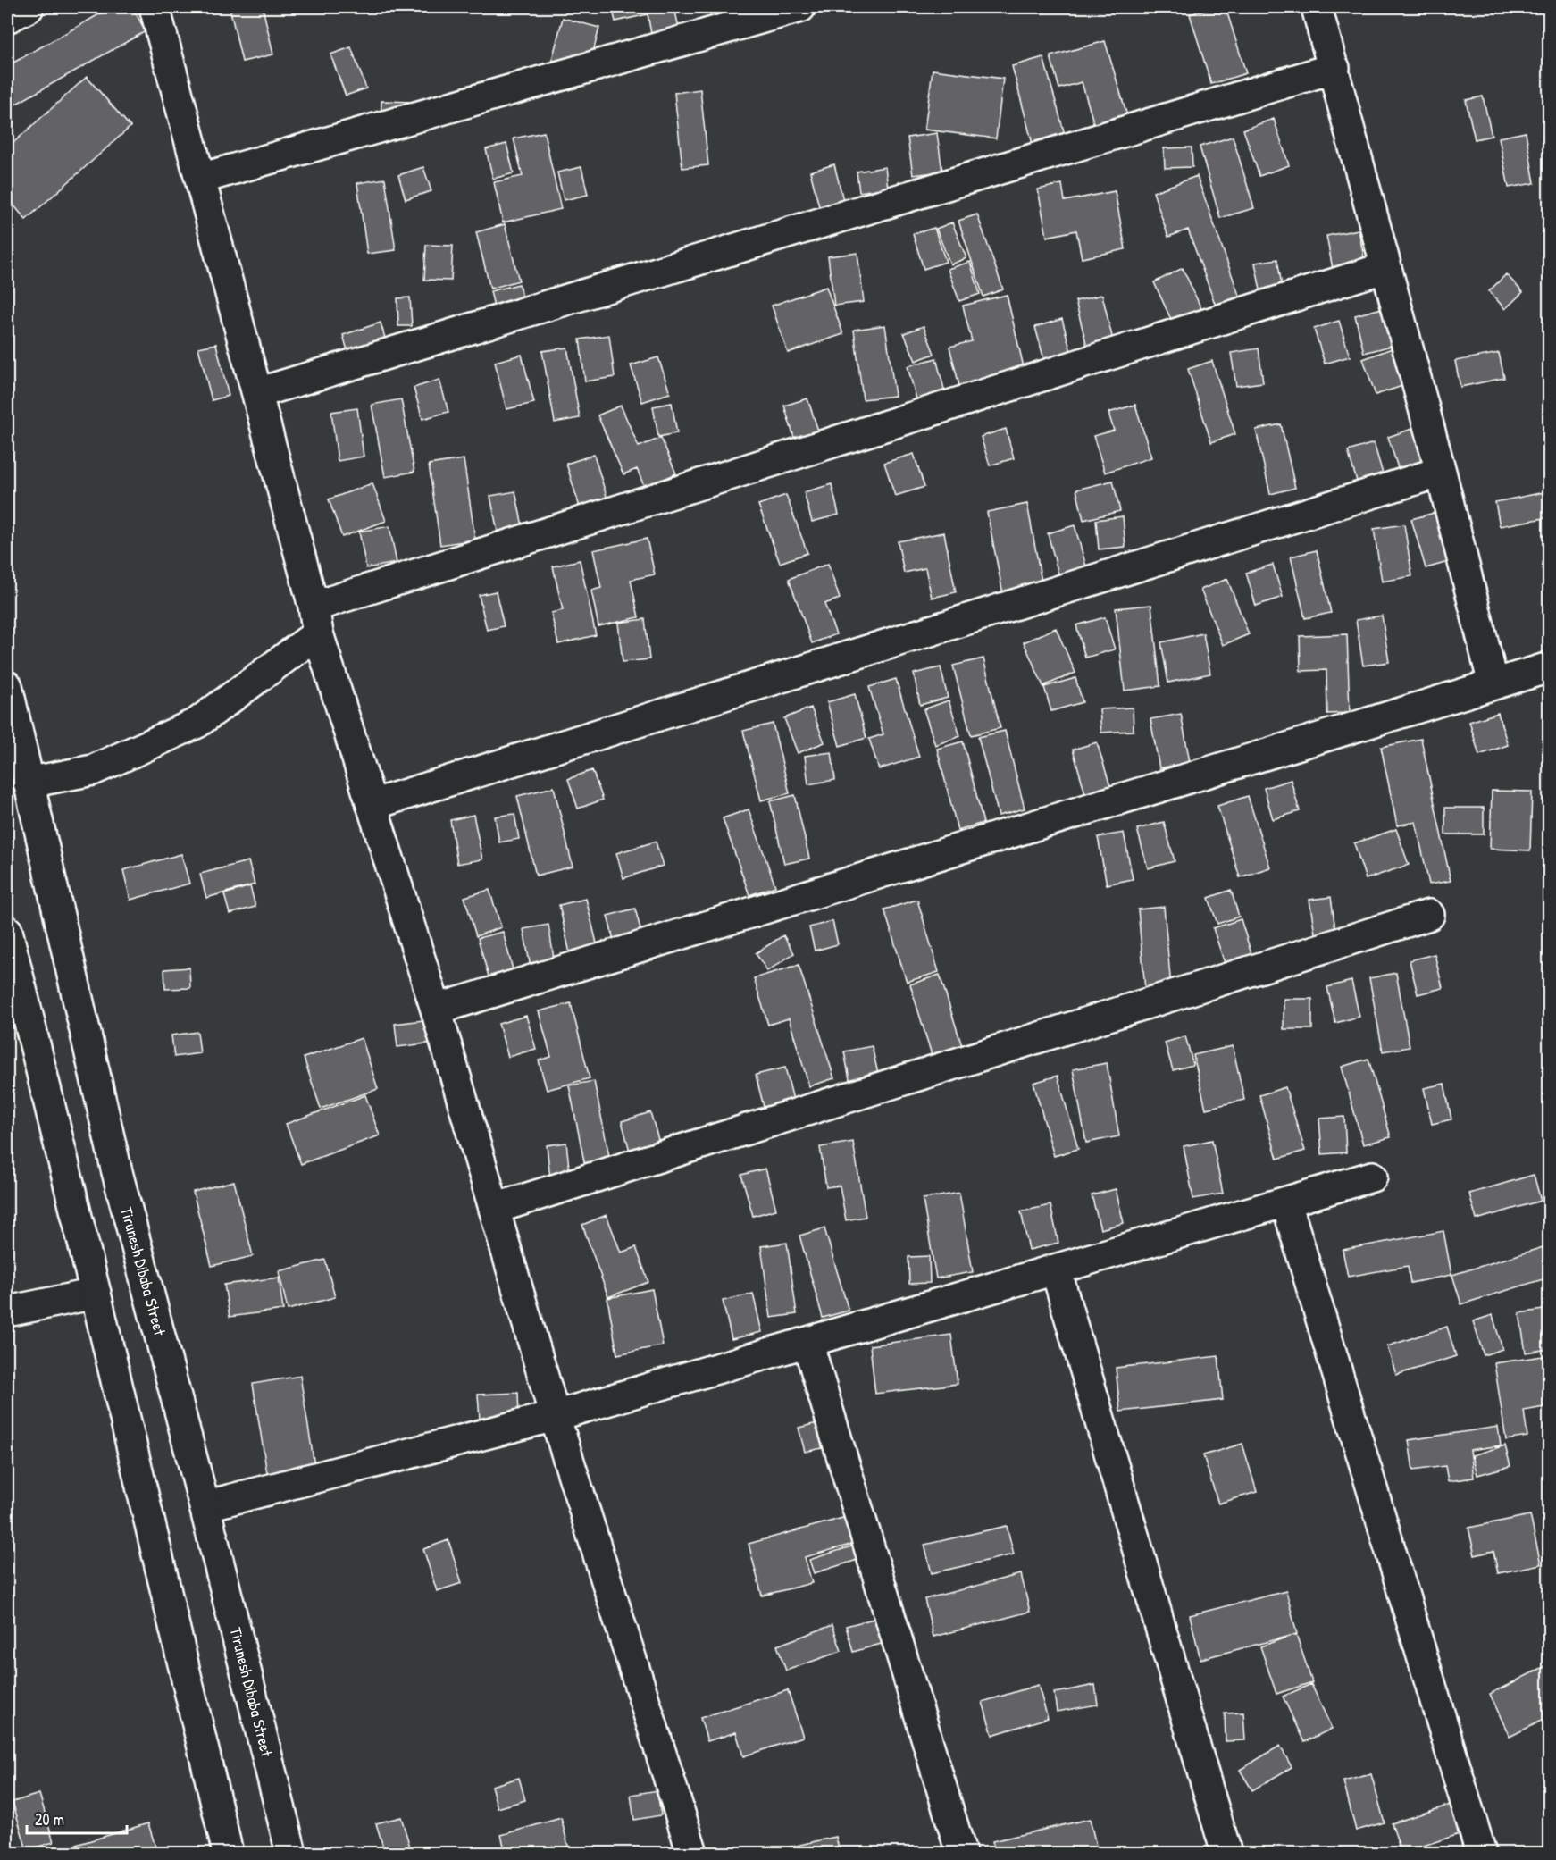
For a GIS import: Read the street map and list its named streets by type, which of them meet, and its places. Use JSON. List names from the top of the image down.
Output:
{
  "streets": {
    "street": ["Tirunesh Dibaba Street"]
  },
  "scale_bar": "20 m"
}
